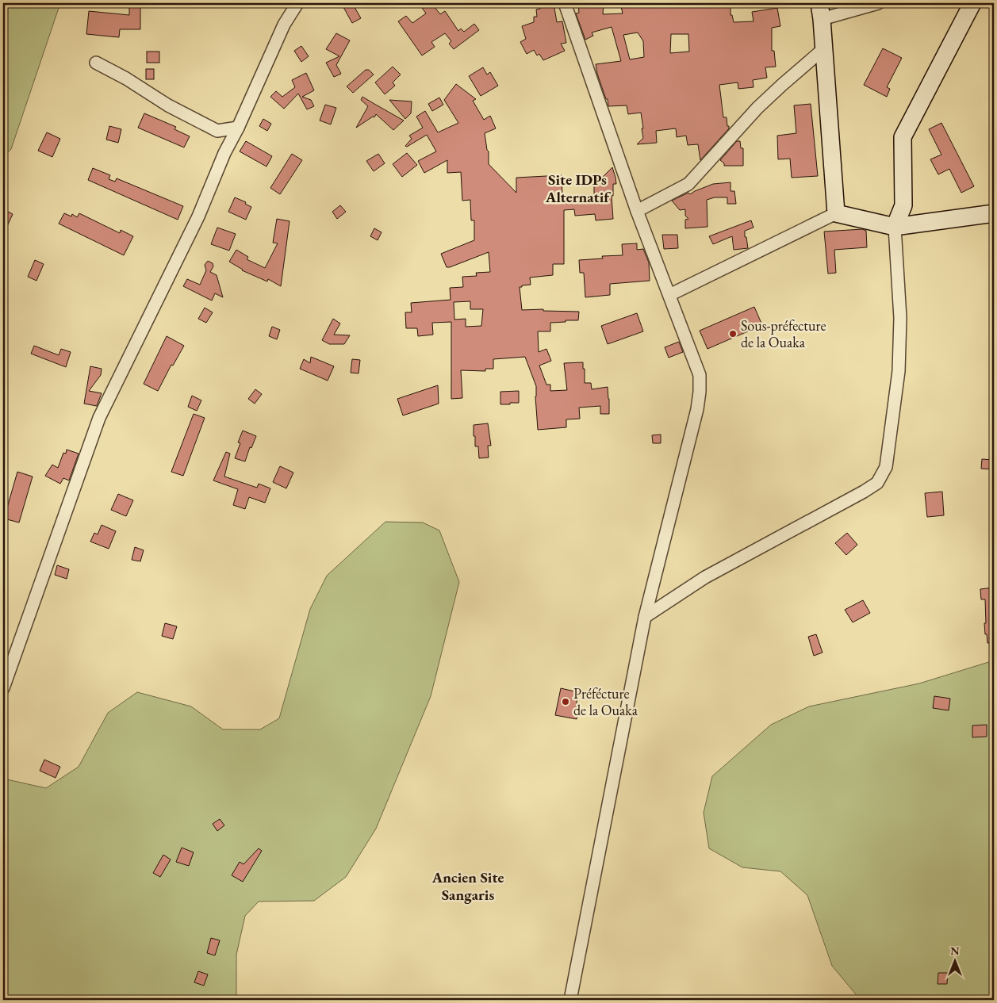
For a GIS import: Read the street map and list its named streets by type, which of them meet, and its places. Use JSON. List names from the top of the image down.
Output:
{
  "districts": ["Site IDPs Alternatif", "Ancien Site Sangaris"],
  "places": ["Sous-préfecture de la Ouaka", "Préfécture de la Ouaka"],
  "north": "top"
}
